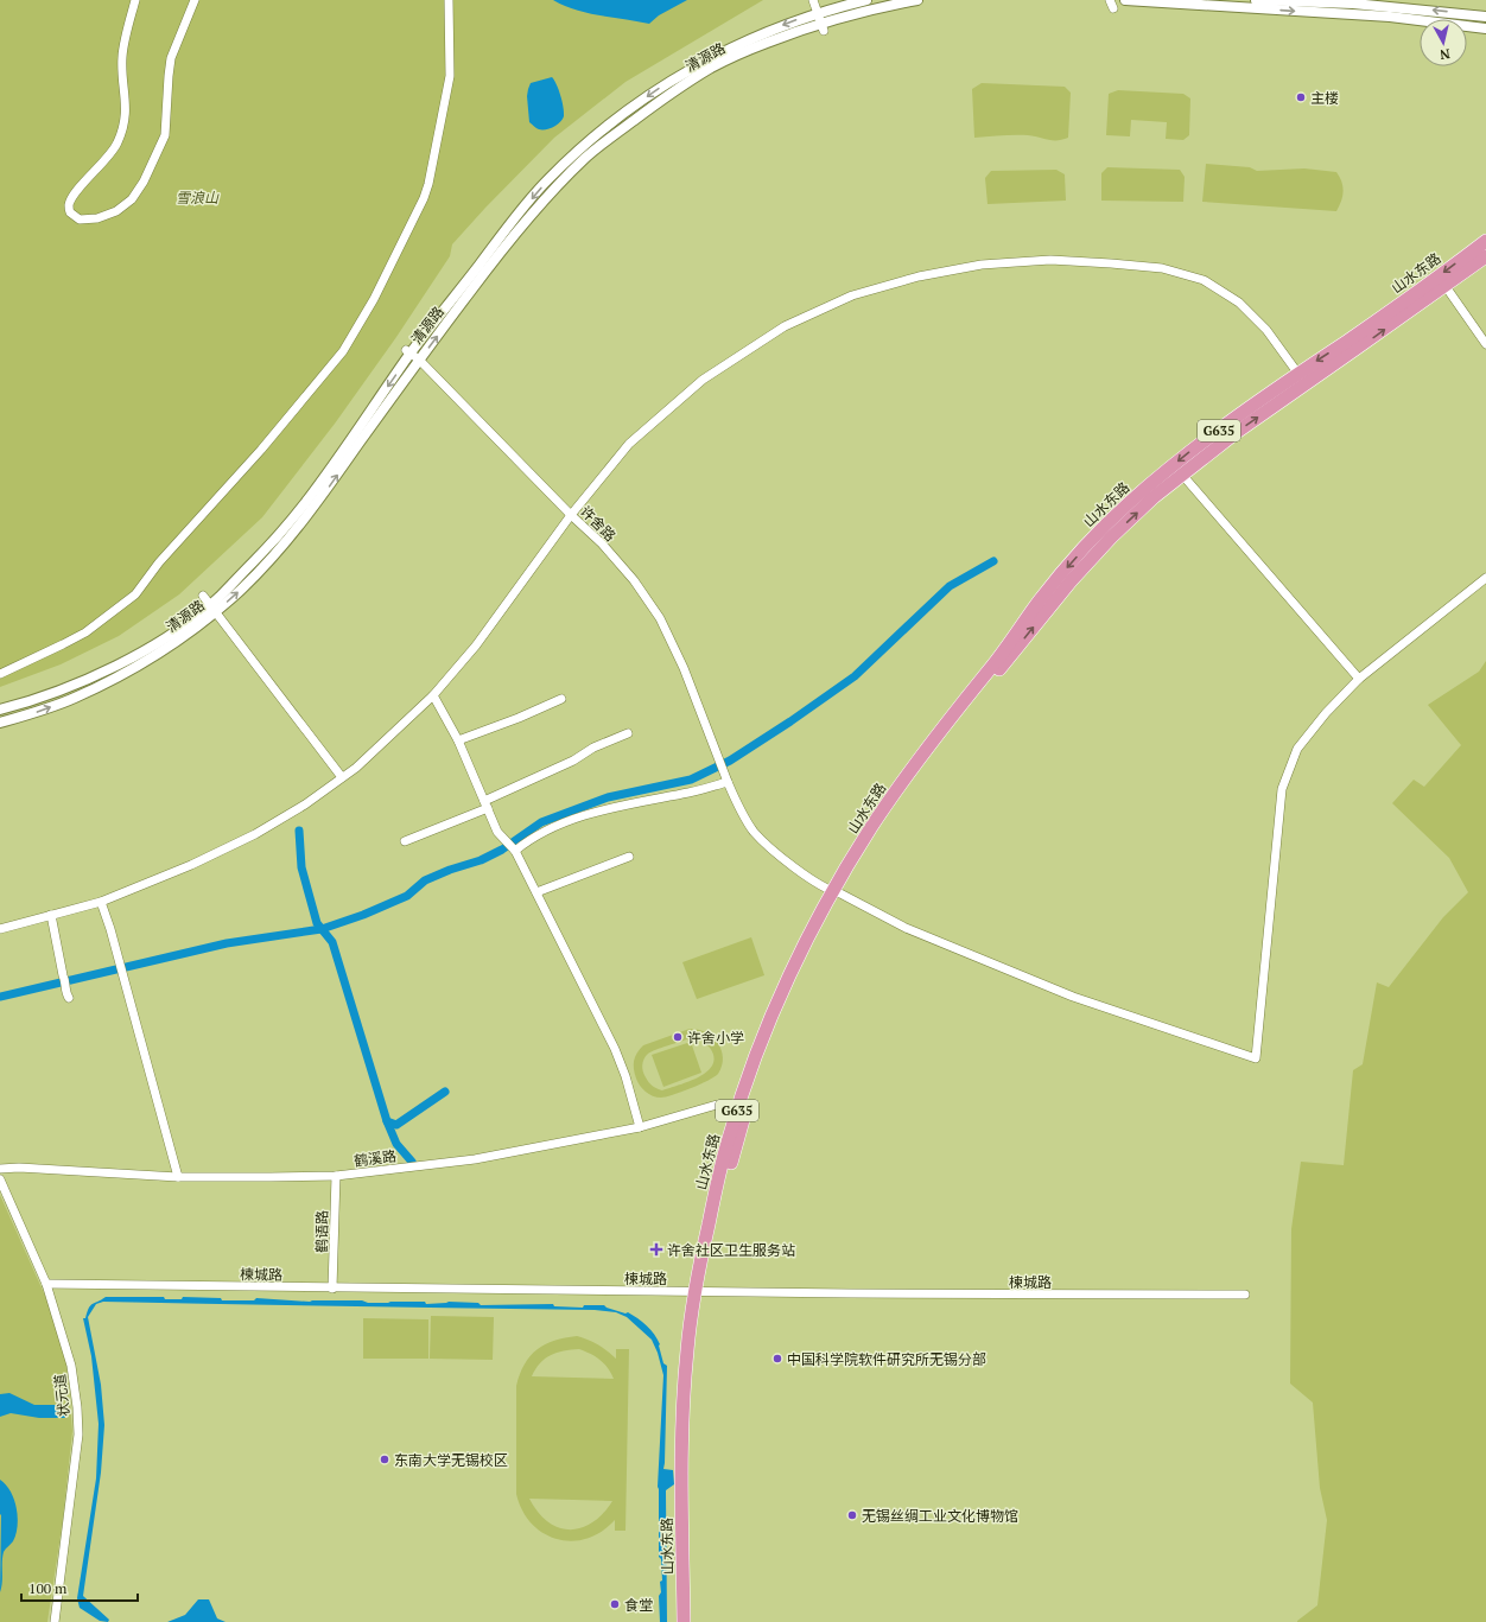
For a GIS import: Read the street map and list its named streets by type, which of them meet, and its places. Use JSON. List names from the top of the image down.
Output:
{
  "streets": {
    "highway": ["山水东路", "G635"],
    "street": [
      "清源路",
      "许舍路",
      "鹤溪路",
      "鹤语路",
      "楝城路",
      "状元道"
    ]
  },
  "crossings": [
    ["清源路", "许舍路"],
    ["山水东路", "许舍路"],
    ["山水东路", "鹤溪路"],
    ["山水东路", "楝城路"],
    ["鹤溪路", "鹤语路"],
    ["鹤语路", "楝城路"],
    ["楝城路", "状元道"]
  ],
  "parks": ["雪浪山"],
  "places": {
    "other": [
      "主楼",
      "许舍小学",
      "中国科学院软件研究所无锡分部",
      "东南大学无锡校区",
      "无锡丝绸工业文化博物馆",
      "食堂"
    ],
    "health": ["许舍社区卫生服务站"]
  },
  "scale_bar": "100 m",
  "north": "bottom"
}
